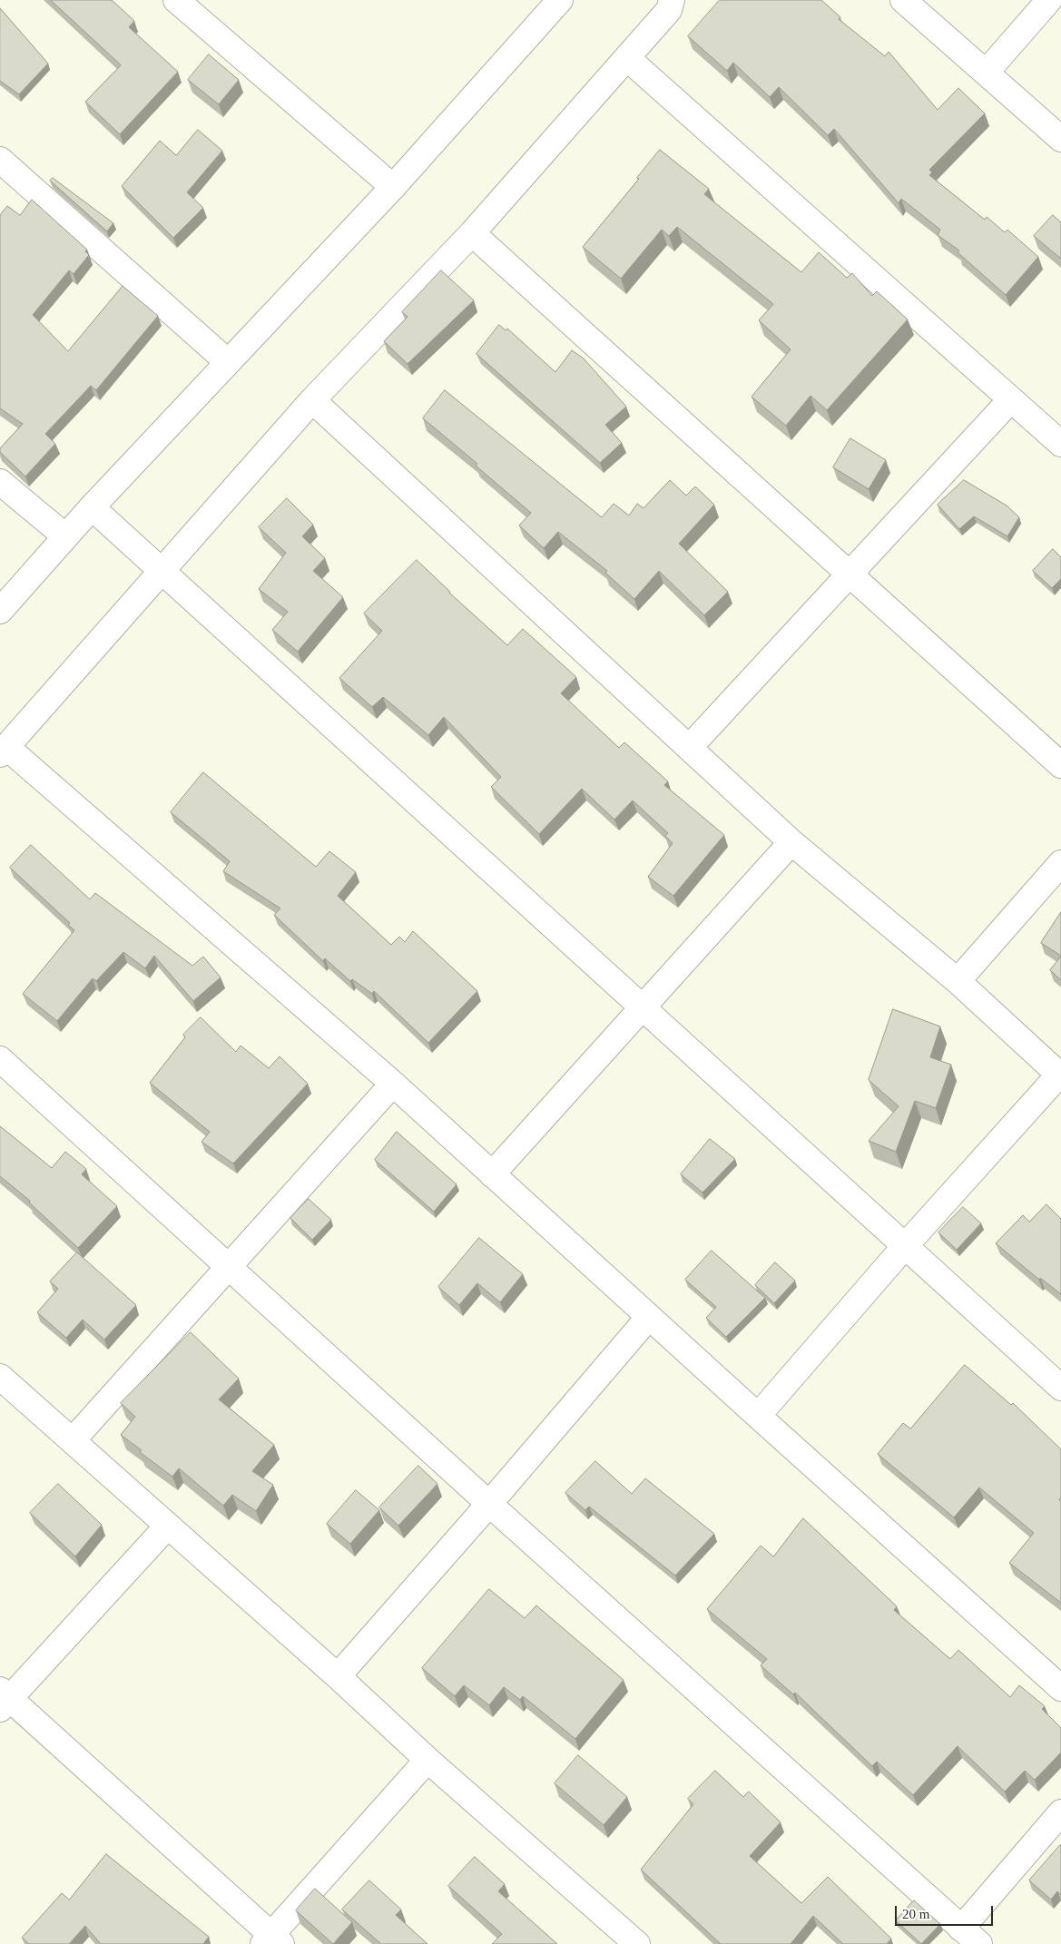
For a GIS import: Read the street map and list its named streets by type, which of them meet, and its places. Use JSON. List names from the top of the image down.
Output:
{
  "scale_bar": "20 m"
}
